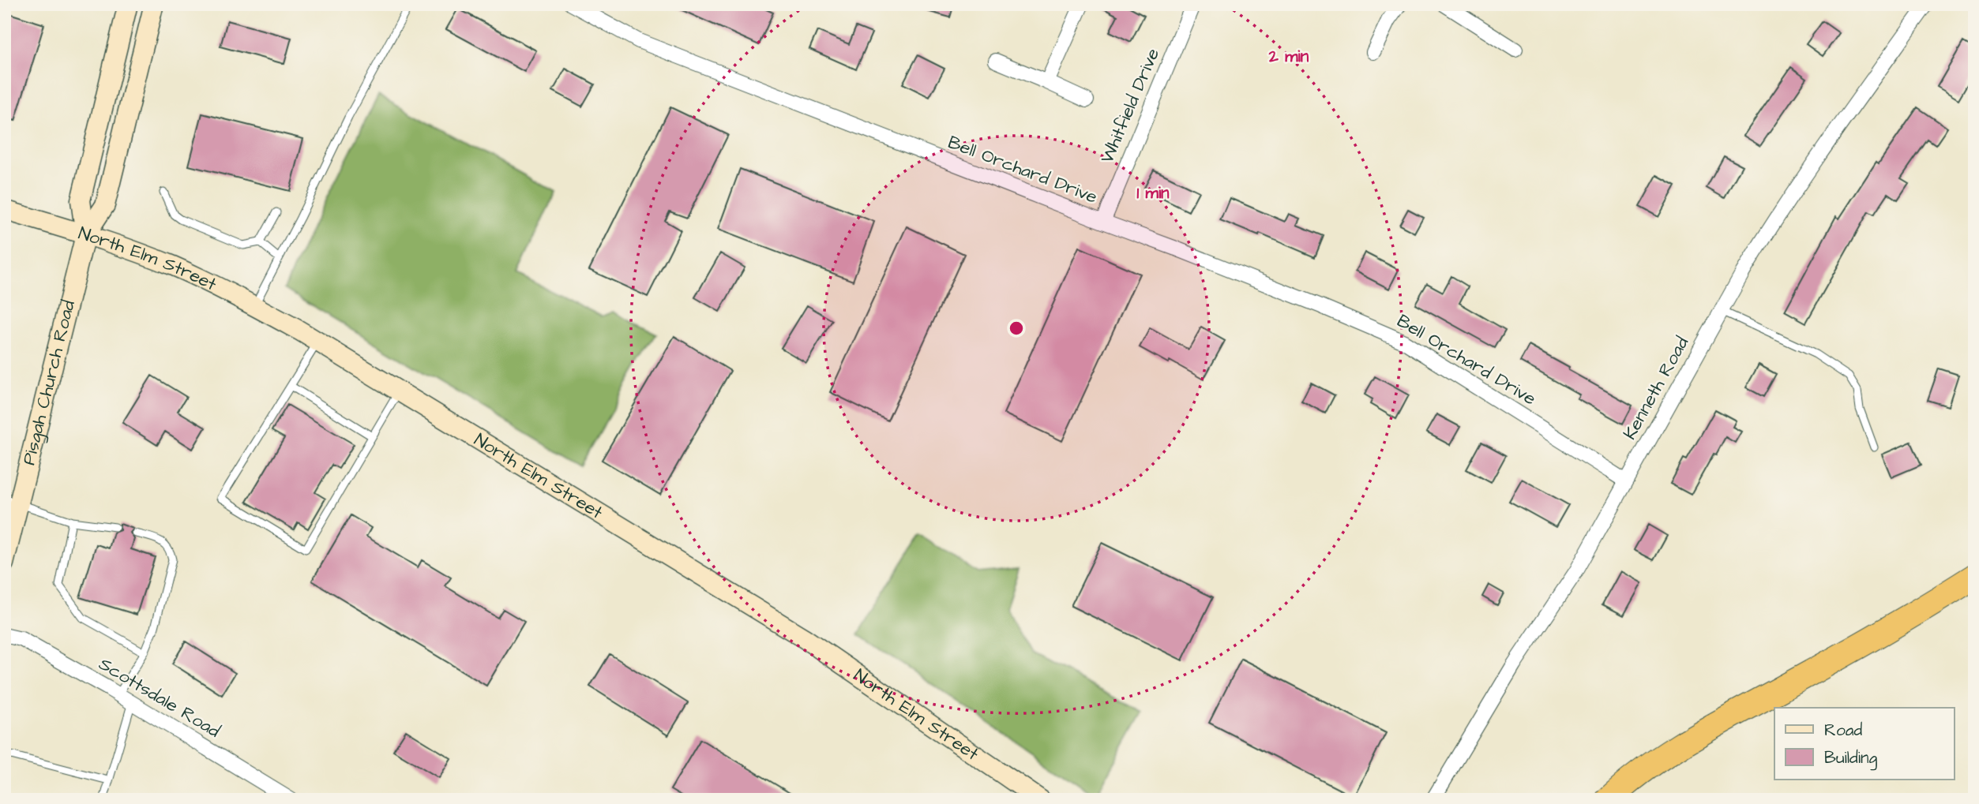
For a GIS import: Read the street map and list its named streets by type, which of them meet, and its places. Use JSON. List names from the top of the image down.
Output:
{
  "streets": {
    "main road": ["North Elm Street", "Pisgah Church Road"],
    "street": [
      "Whitfield Drive",
      "Bell Orchard Drive",
      "Kenneth Road",
      "Scottsdale Road"
    ]
  },
  "crossings": [
    ["Whitfield Drive", "Bell Orchard Drive"],
    ["Bell Orchard Drive", "Kenneth Road"],
    ["North Elm Street", "Pisgah Church Road"]
  ],
  "legend": ["Road", "Building"],
  "rings": ["2 min", "1 min"]
}
